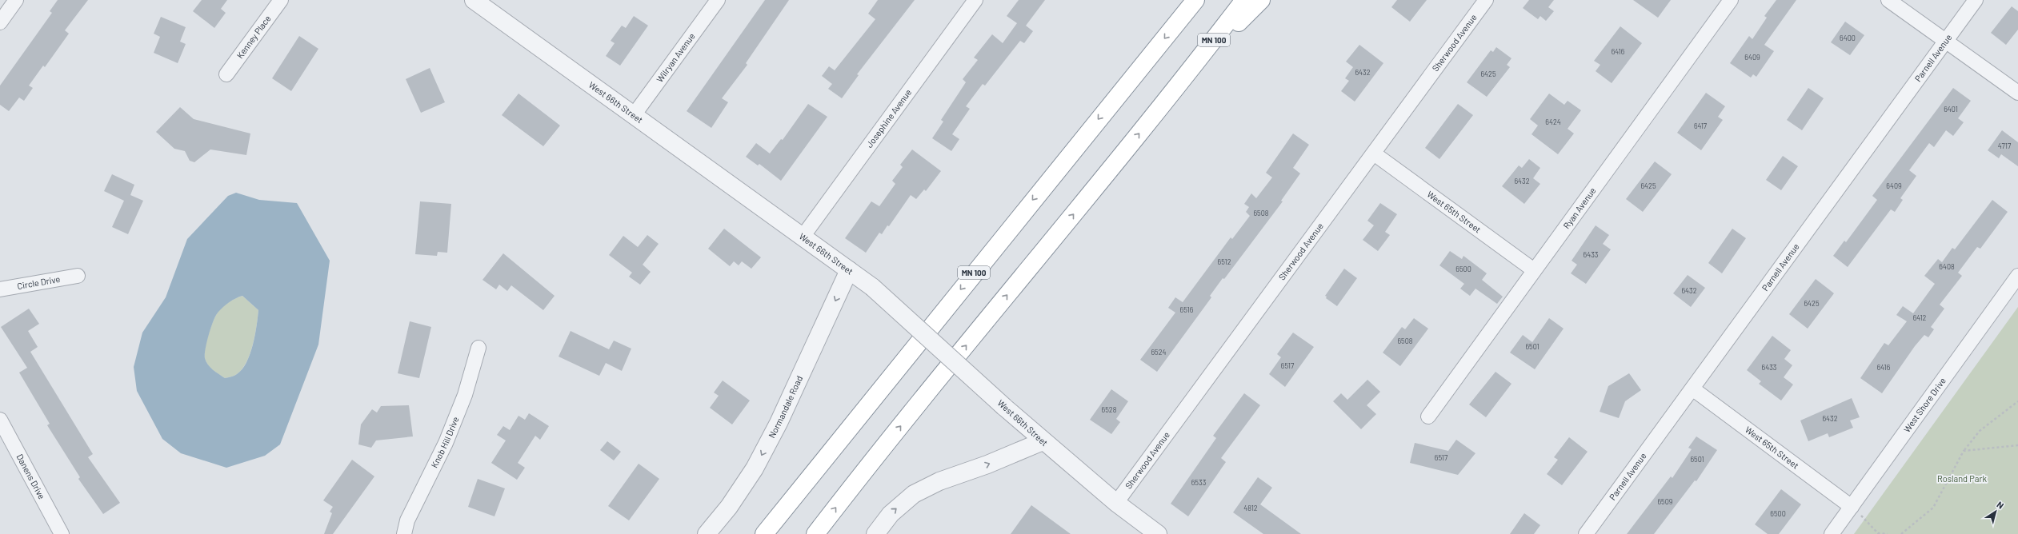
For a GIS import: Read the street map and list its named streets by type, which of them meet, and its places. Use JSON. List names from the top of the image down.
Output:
{
  "streets": {
    "highway": ["MN 100"],
    "street": [
      "Kenney Place",
      "Sherwood Avenue",
      "Wilryan Avenue",
      "Parnell Avenue",
      "West 66th Street",
      "Josephine Avenue",
      "Ryan Avenue",
      "West 65th Street",
      "Circle Drive",
      "West Shore Drive",
      "Normandale Road",
      "Knob Hill Drive",
      "Danens Drive"
    ]
  },
  "crossings": [
    ["Sherwood Avenue", "West 66th Street"],
    ["Sherwood Avenue", "West 65th Street"],
    ["Wilryan Avenue", "West 66th Street"],
    ["Parnell Avenue", "West 65th Street"],
    ["West 66th Street", "Josephine Avenue"],
    ["West 66th Street", "Normandale Road"],
    ["Ryan Avenue", "West 65th Street"],
    ["West 65th Street", "West Shore Drive"]
  ],
  "one_way": ["Normandale Road"],
  "parks": ["Rosland Park"],
  "house_numbers": [
    "6400",
    "6416",
    "6409",
    "6432",
    "6425",
    "6401",
    "6424",
    "6417",
    "4717",
    "6432",
    "6425",
    "6409",
    "6508",
    "6433",
    "6512",
    "6408",
    "6500",
    "6432",
    "6425",
    "6516",
    "6412",
    "6508",
    "6501",
    "6524",
    "6517",
    "6433",
    "6416",
    "6528",
    "6432",
    "6517",
    "6501",
    "6533",
    "6509",
    "4812",
    "6500"
  ],
  "north": "top right"
}
